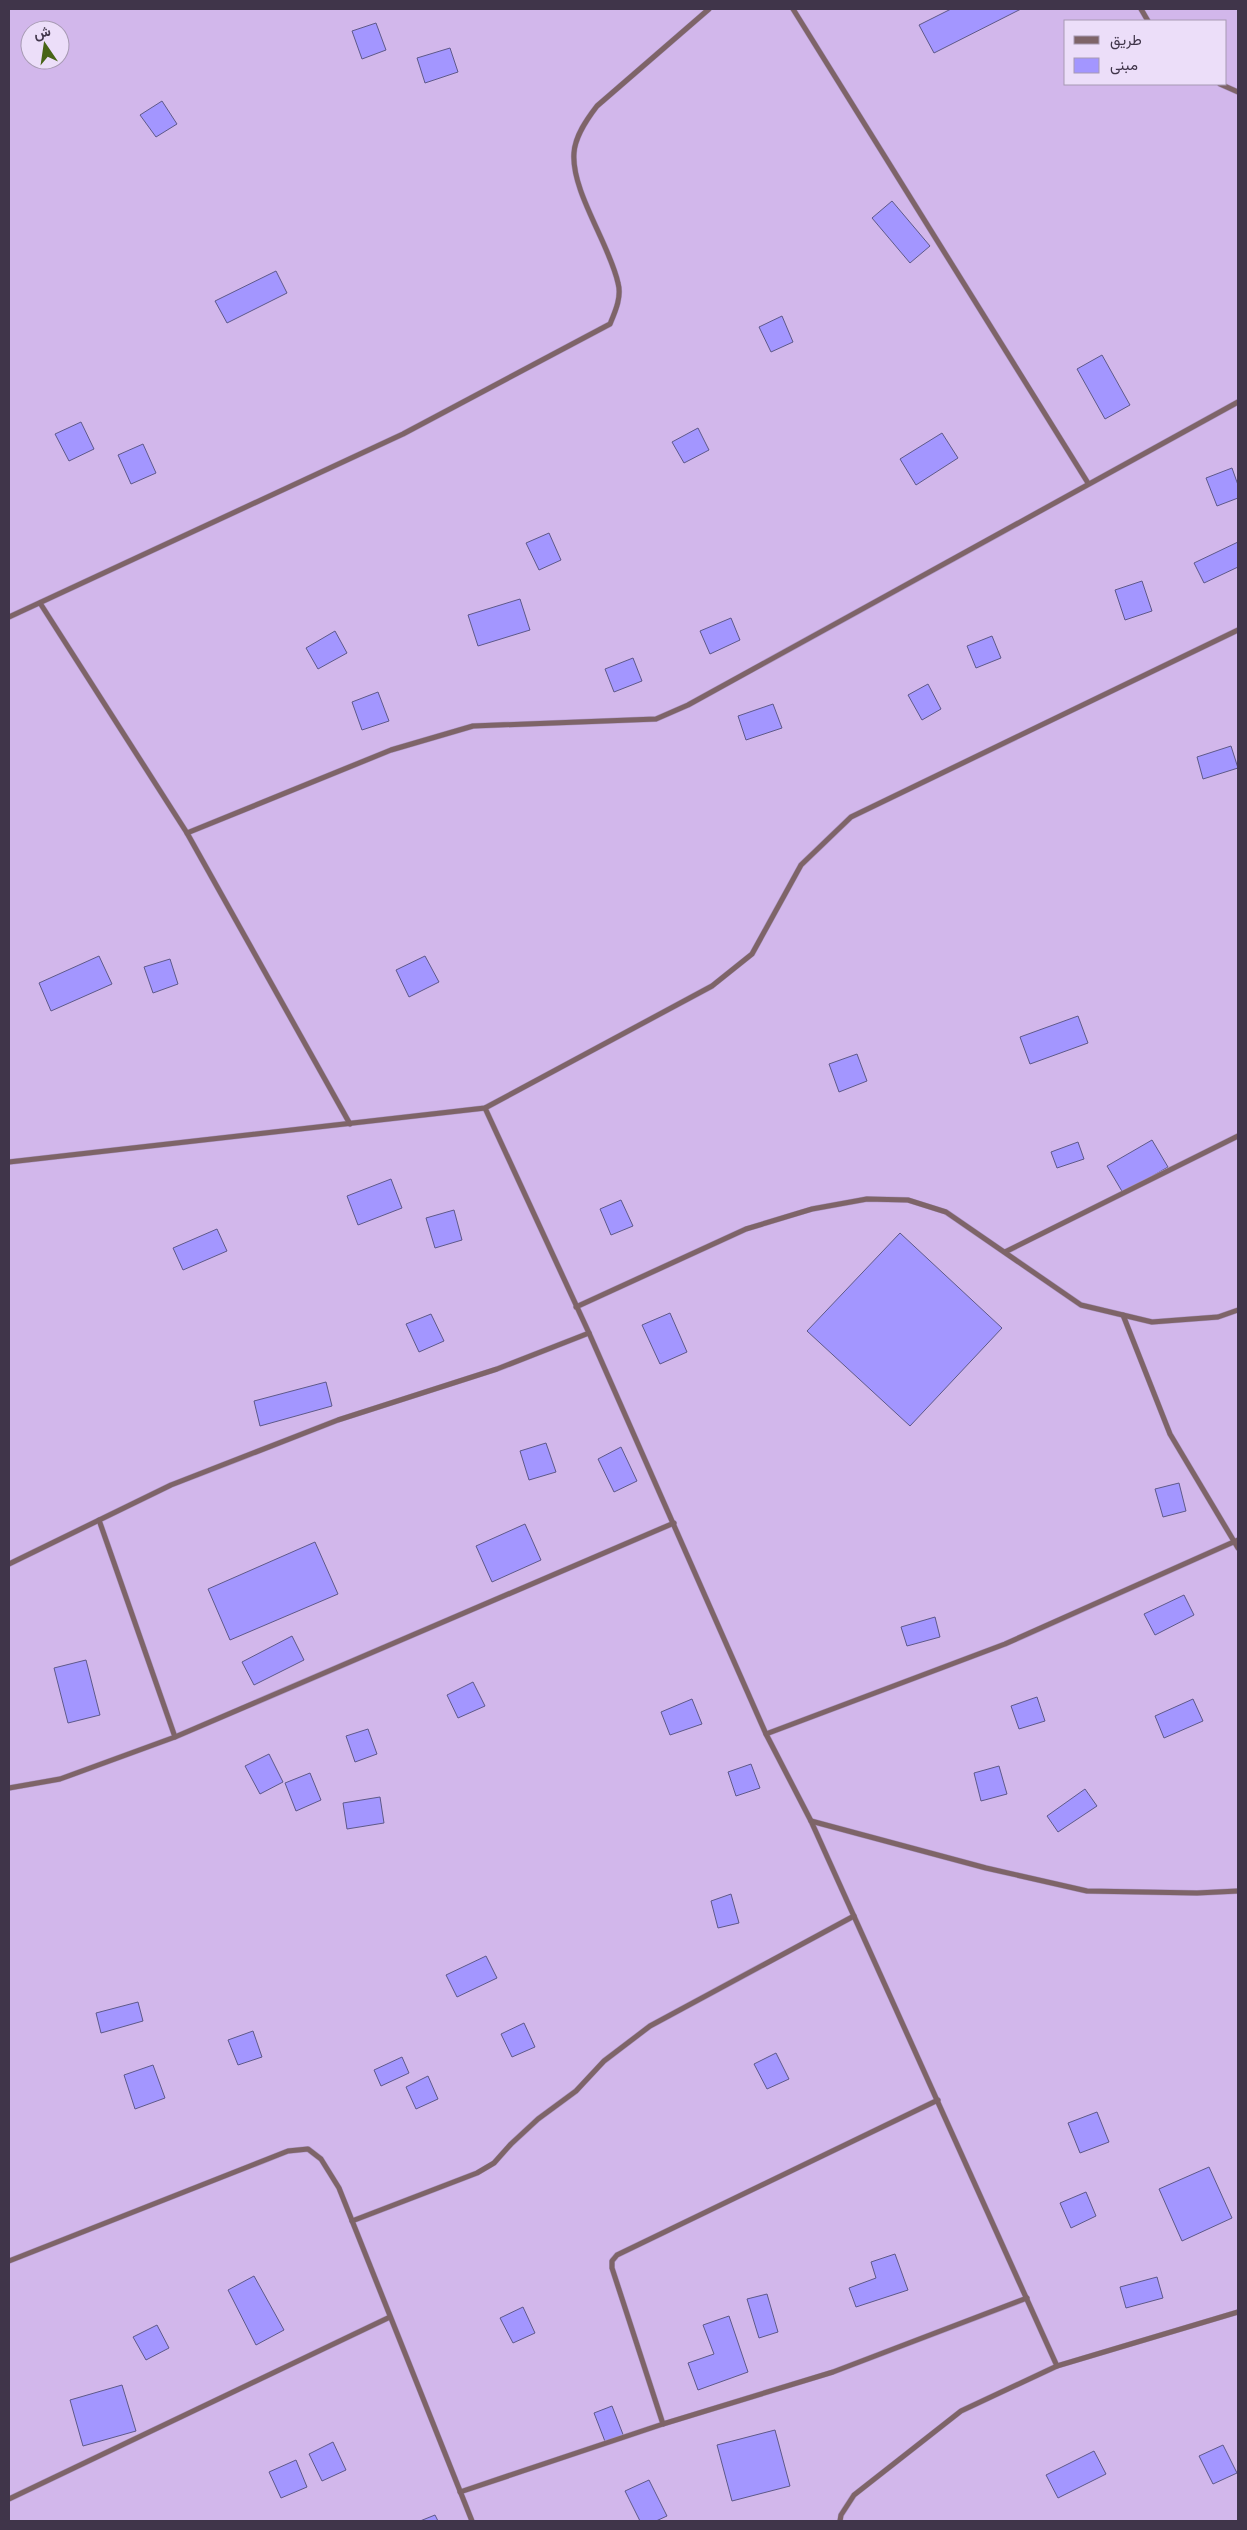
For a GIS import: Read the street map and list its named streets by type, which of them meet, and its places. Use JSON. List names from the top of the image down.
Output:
{
  "legend": ["طريق", "مبنى"],
  "north": "top"
}
